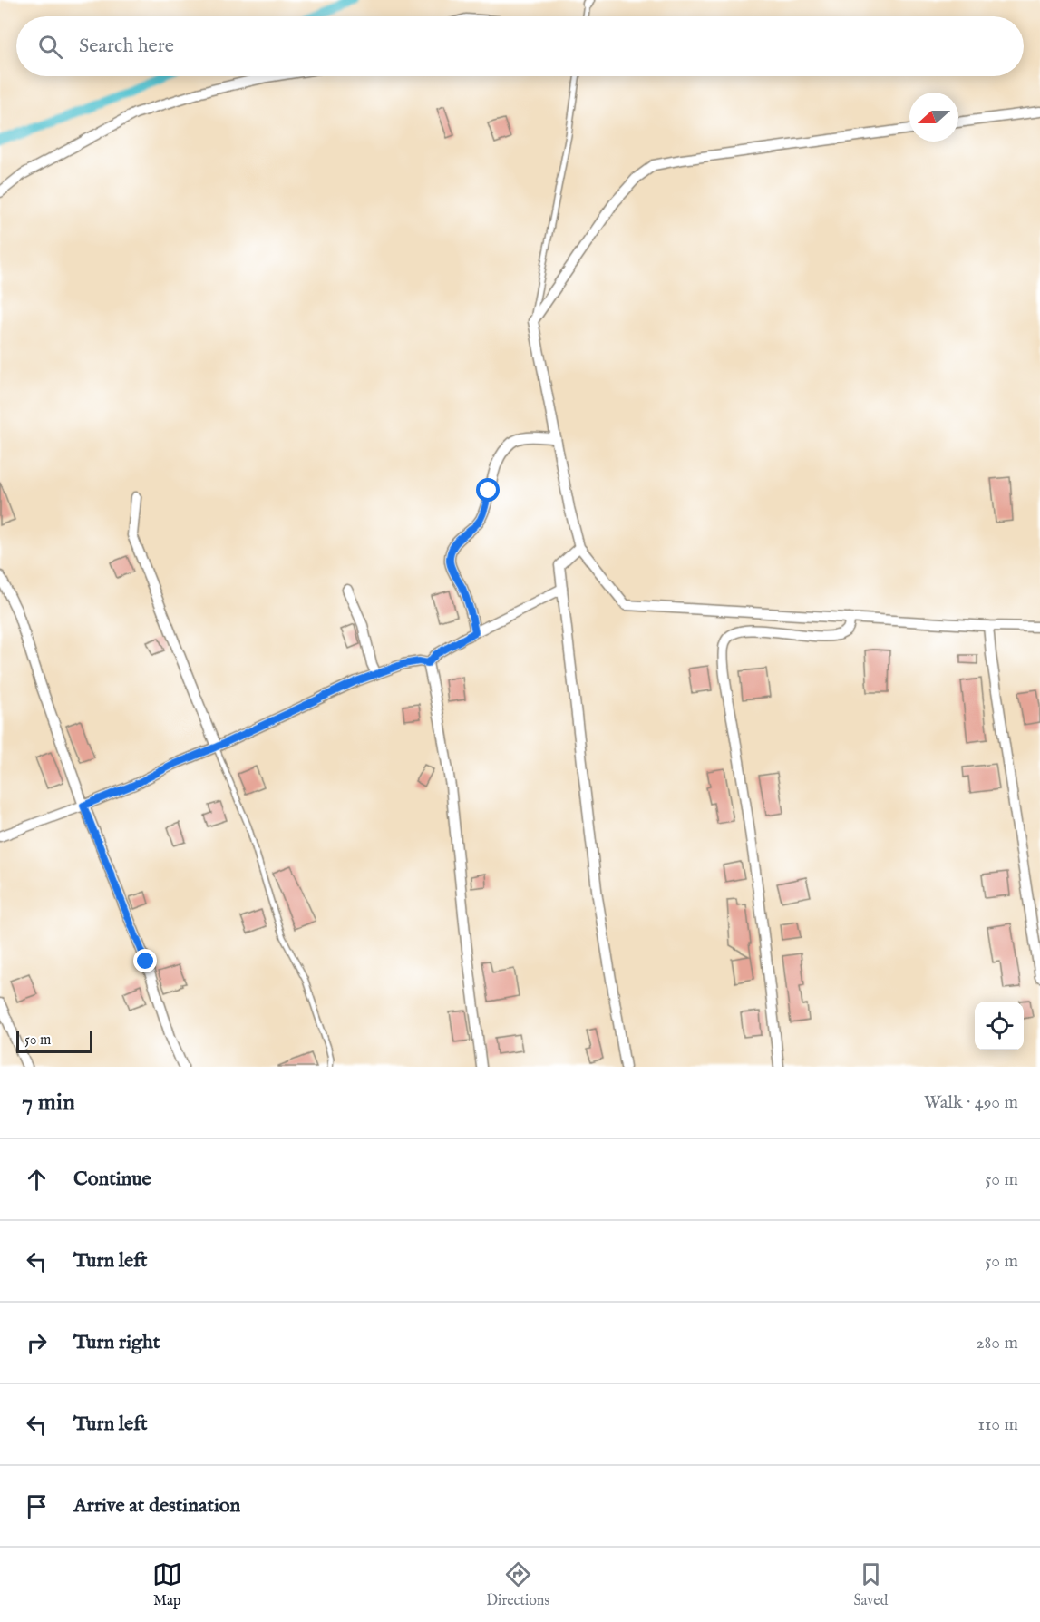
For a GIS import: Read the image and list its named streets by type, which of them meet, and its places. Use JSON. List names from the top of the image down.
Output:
{
  "scale_bar": "50 m",
  "north": "left",
  "page": {
    "search": "Search here",
    "scale": "50 m",
    "heading": ["7 min", "Walk · 490 m"],
    "list": [
      ["Continue", "50 m"],
      ["Turn left", "50 m"],
      ["Turn right", "280 m"],
      ["Turn left", "110 m"],
      "Arrive at destination"
    ],
    "nav": ["Map", "Directions", "Saved"]
  }
}
